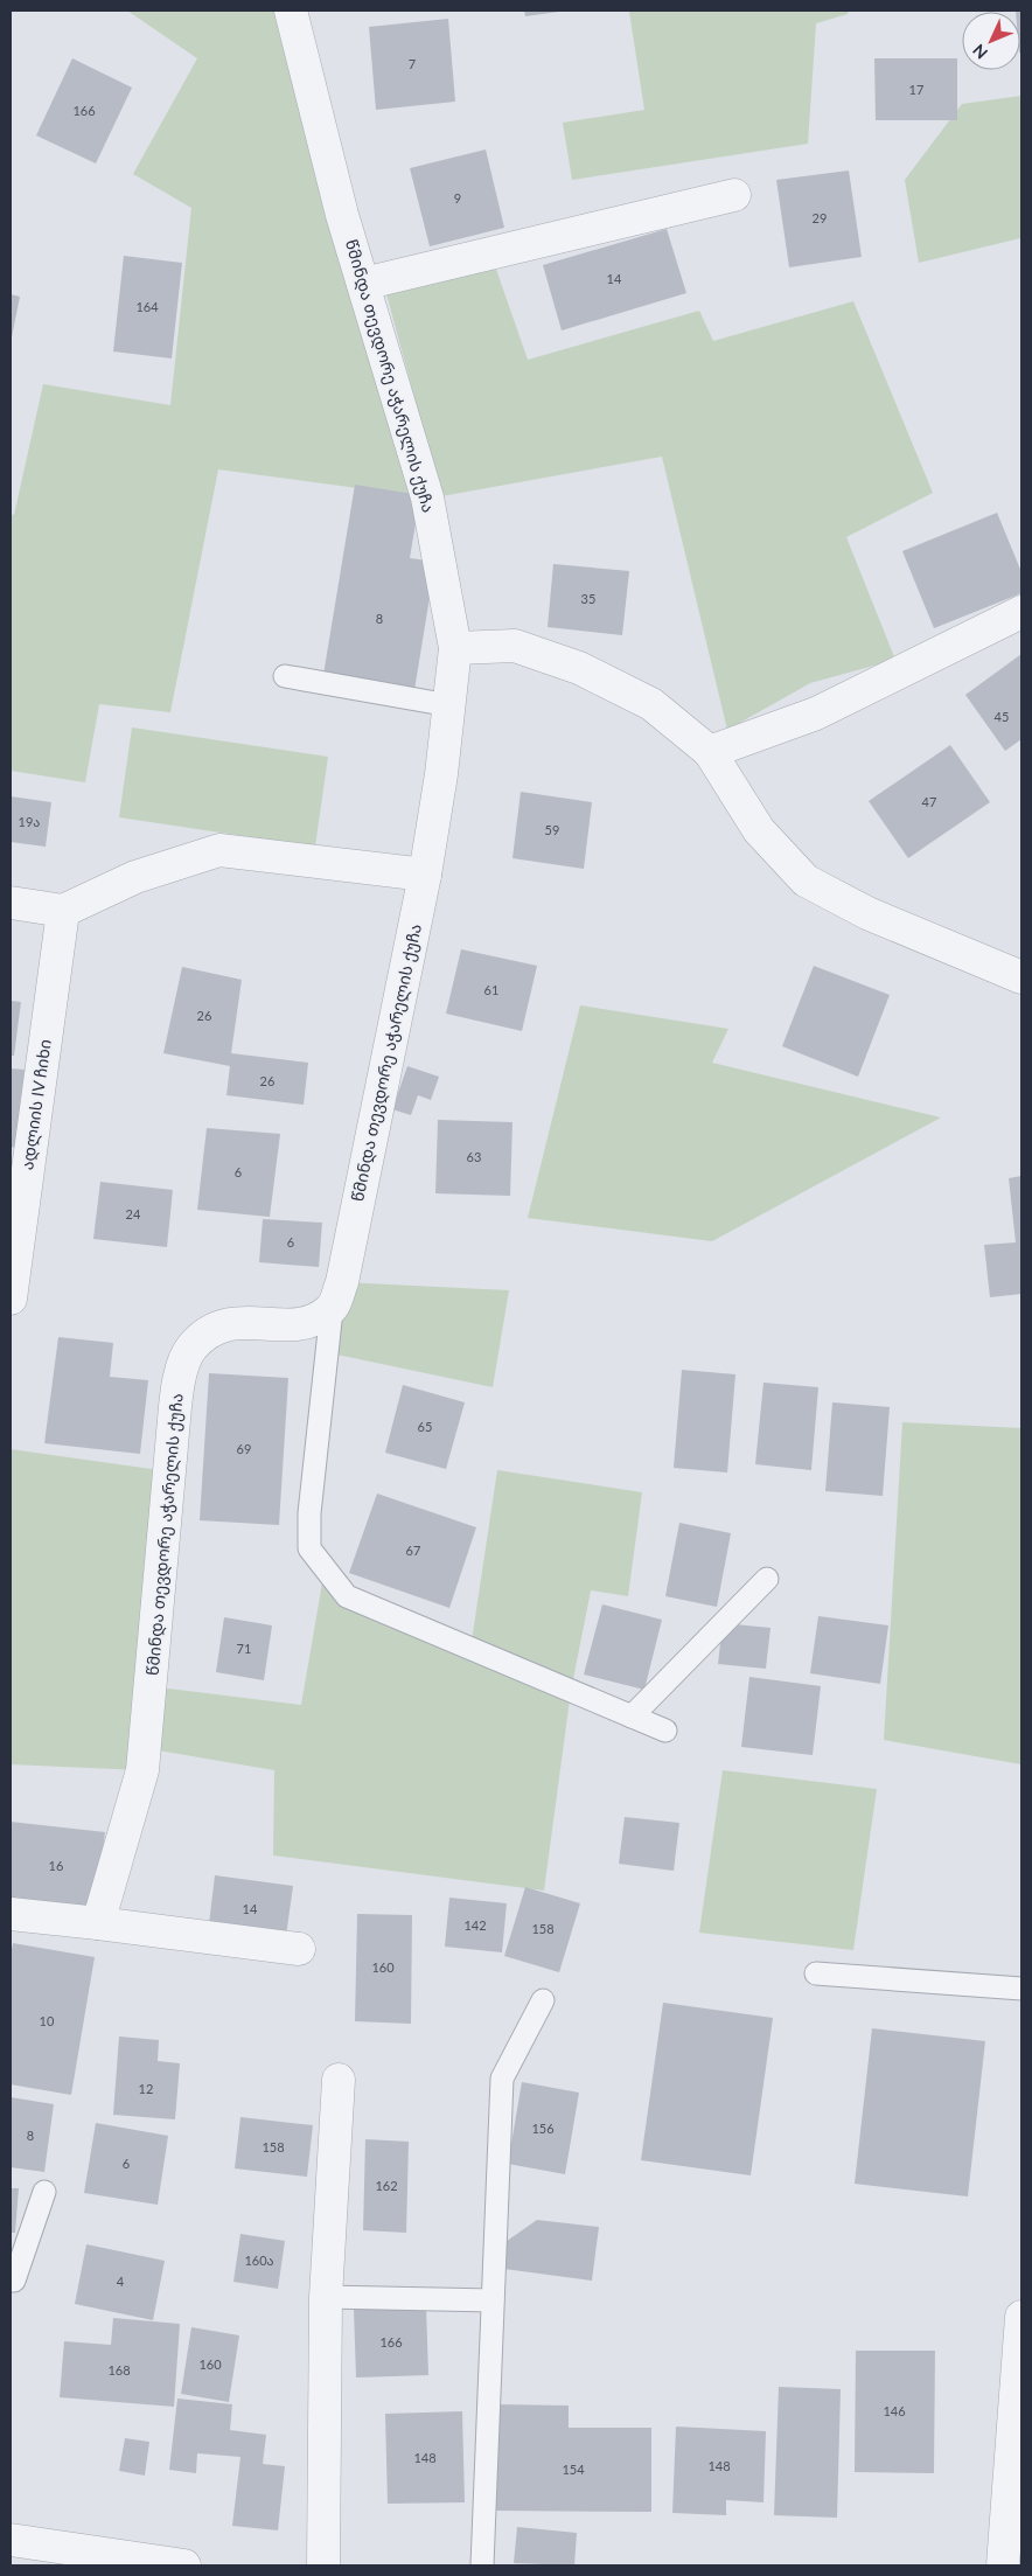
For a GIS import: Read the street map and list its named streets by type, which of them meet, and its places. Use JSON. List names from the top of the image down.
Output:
{
  "streets": {
    "street": ["წმინდა თევდორე აჭარელის ქუჩა", "ადლიის IV ჩიხი"]
  },
  "house_numbers": [
    "7",
    "17",
    "166",
    "9",
    "29",
    "14",
    "164",
    "35",
    "8",
    "45",
    "47",
    "19ა",
    "59",
    "61",
    "26",
    "26",
    "63",
    "6",
    "24",
    "6",
    "65",
    "69",
    "67",
    "71",
    "16",
    "14",
    "142",
    "158",
    "160",
    "10",
    "12",
    "156",
    "8",
    "158",
    "6",
    "162",
    "160ა",
    "4",
    "166",
    "160",
    "168",
    "146",
    "148",
    "148",
    "154"
  ],
  "north": "bottom left"
}
